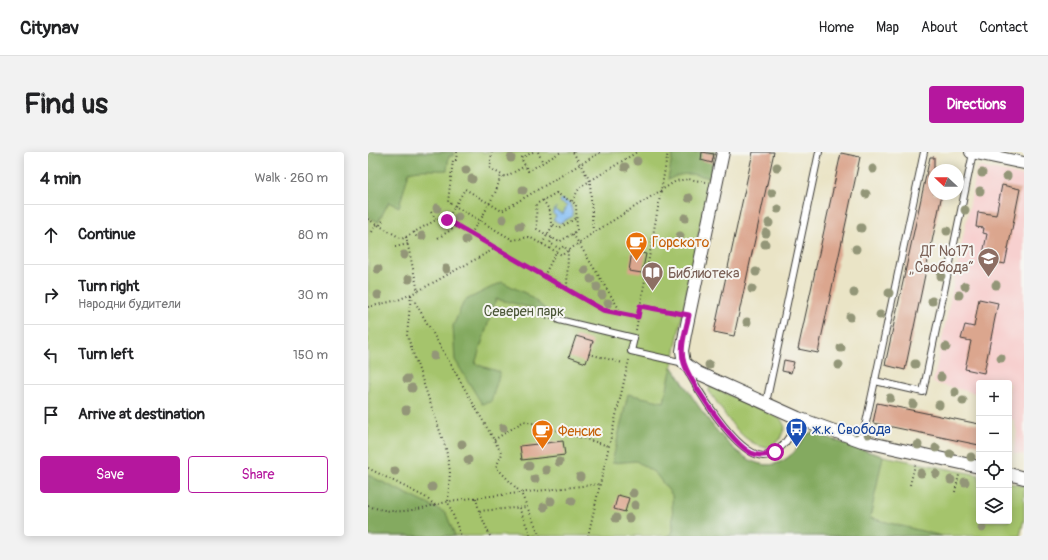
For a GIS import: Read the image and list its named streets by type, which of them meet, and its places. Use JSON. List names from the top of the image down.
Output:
{
  "parks": ["Северен парк"],
  "places": {
    "cafe": ["Горското", "Фенсис"],
    "school or university": ["ДГ №171 „Свобода“"],
    "library": ["Библиотека"],
    "bus stop": ["ж.к. Свобода"]
  },
  "north": "left",
  "page": {
    "header": "Citynav",
    "nav": [
      "Home",
      "Map",
      "About",
      "Contact"
    ],
    "buttons": [
      "Directions",
      ["Save", "Share"]
    ],
    "title": "Find us",
    "heading": ["4 min", "Walk · 260 m"],
    "list": [
      ["Continue", "80 m"],
      ["Turn right", "Народни будители", "30 m"],
      ["Turn left", "150 m"],
      "Arrive at destination"
    ],
    "map_buttons": ["+", "−"]
  }
}
